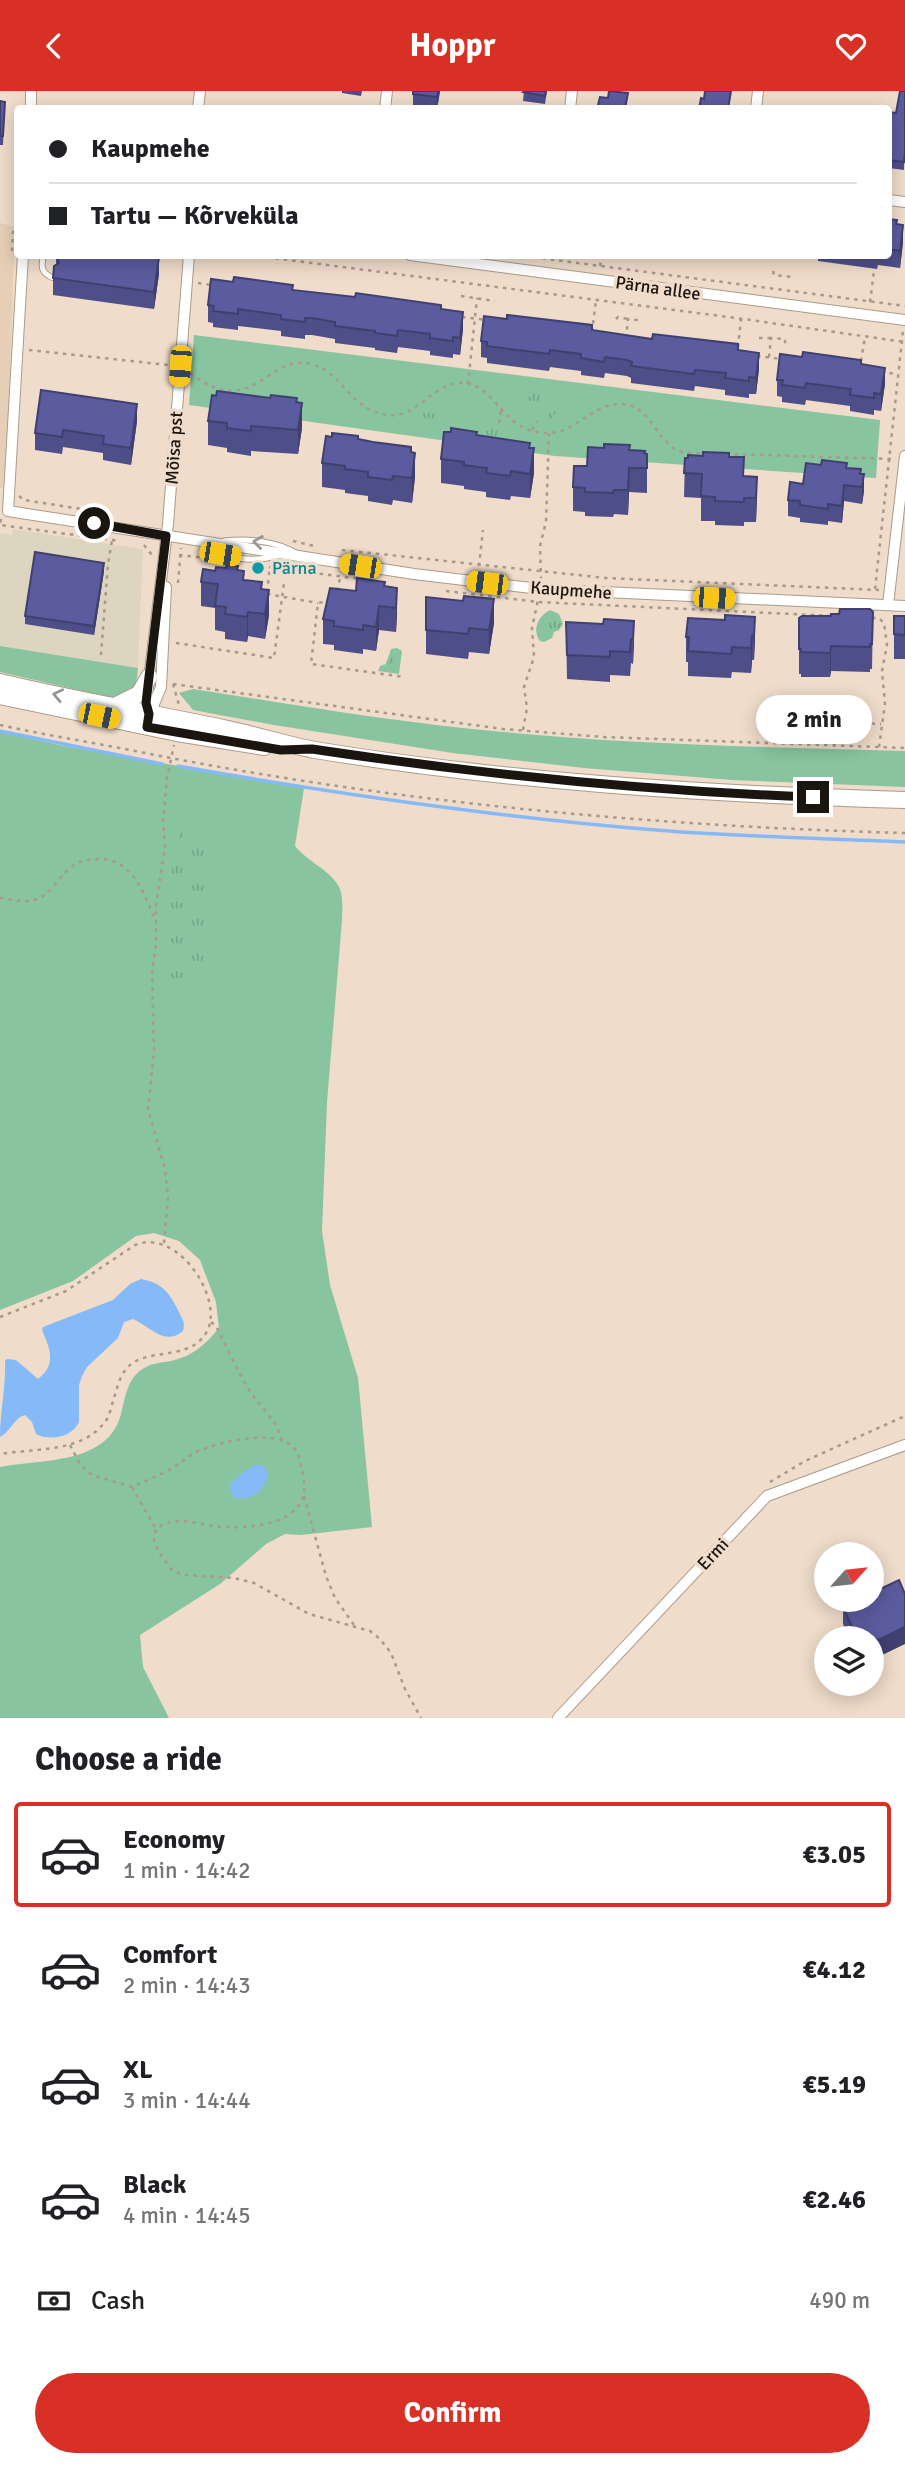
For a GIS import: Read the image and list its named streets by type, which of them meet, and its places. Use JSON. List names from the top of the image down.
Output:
{
  "streets": {
    "street": [
      "Pärna allee",
      "Mõisa pst",
      "Kaupmehe",
      "Ermi"
    ]
  },
  "crossings": [
    ["Mõisa pst", "Kaupmehe"]
  ],
  "places": ["Pärna"],
  "north": "top right",
  "page": {
    "header": "Hoppr",
    "banner": ["Kaupmehe", "Tartu — Kõrveküla"],
    "bubble": "2 min",
    "heading": "Choose a ride",
    "list": [
      {
        "name": "Economy",
        "note": "1 min · 14:42",
        "value": "€3.05"
      },
      {
        "name": "Comfort",
        "note": "2 min · 14:43",
        "value": "€4.12"
      },
      {
        "name": "XL",
        "note": "3 min · 14:44",
        "value": "€5.19"
      },
      {
        "name": "Black",
        "note": "4 min · 14:45",
        "value": "€2.46"
      }
    ],
    "pay": ["Cash", "490 m"],
    "buttons": "Confirm"
  }
}
